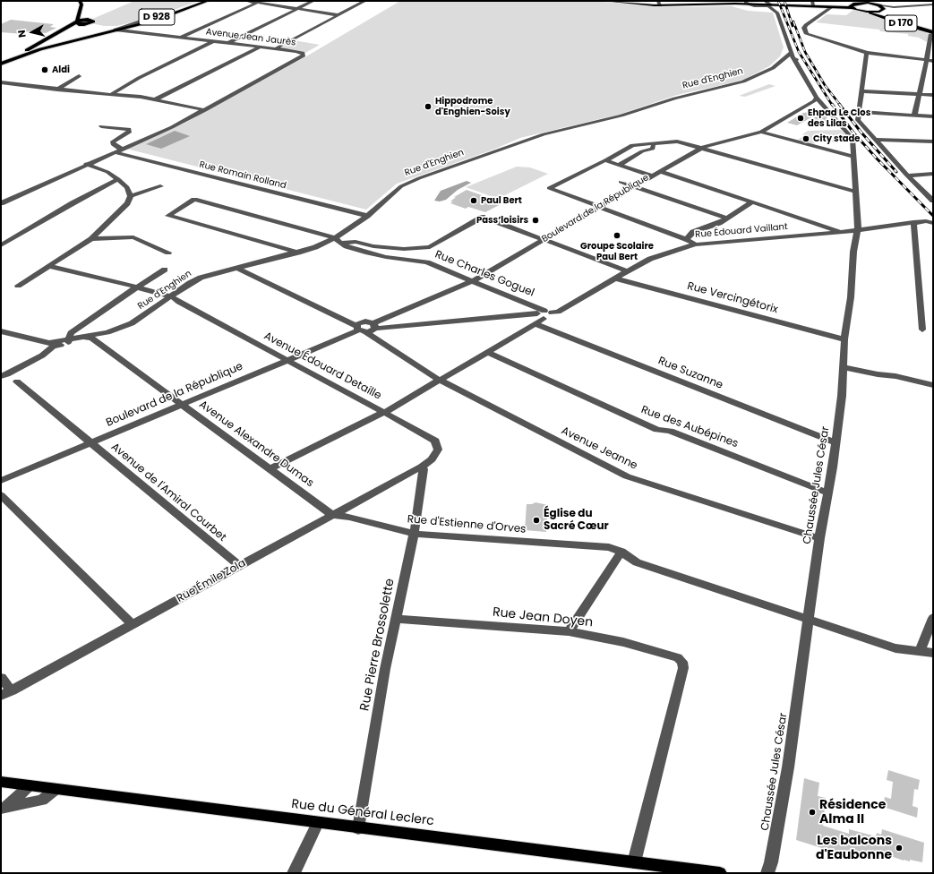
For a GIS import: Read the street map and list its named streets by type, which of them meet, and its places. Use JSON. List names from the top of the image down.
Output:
{
  "streets": {
    "highway": ["D 170"],
    "main road": ["D 928", "Avenue Jean Jaurès", "Rue du Général Leclerc"],
    "street": [
      "Rue d'Enghien",
      "Rue Romain Rolland",
      "Boulevard de la République",
      "Rue Édouard Vaillant",
      "Rue Charles Goguel",
      "Rue Vercingétorix",
      "Avenue Édouard Detaille",
      "Rue Suzanne",
      "Rue des Aubépines",
      "Avenue Alexandre Dumas",
      "Avenue Jeanne",
      "Chaussée Jules César",
      "Avenue de l'Amiral Courbet",
      "Rue d'Estienne d'Orves",
      "Rue Émile Zola",
      "Rue Jean Doyen",
      "Rue Pierre Brossolette"
    ]
  },
  "crossings": [
    ["D 928", "Avenue Jean Jaurès"],
    ["Avenue Jean Jaurès", "Rue Romain Rolland"],
    ["Rue d'Enghien", "Rue Romain Rolland"],
    ["Rue d'Enghien", "Rue Charles Goguel"],
    ["Rue d'Enghien", "Avenue Édouard Detaille"],
    ["Rue d'Enghien", "Avenue Alexandre Dumas"],
    ["Rue d'Enghien", "Avenue Jeanne"],
    ["Rue d'Enghien", "Chaussée Jules César"],
    ["Boulevard de la République", "Rue Charles Goguel"],
    ["Boulevard de la République", "Avenue Édouard Detaille"],
    ["Boulevard de la République", "Avenue Alexandre Dumas"],
    ["Boulevard de la République", "Avenue Jeanne"],
    ["Boulevard de la République", "Chaussée Jules César"],
    ["Boulevard de la République", "Avenue de l'Amiral Courbet"],
    ["Rue Édouard Vaillant", "Rue Charles Goguel"],
    ["Rue Édouard Vaillant", "Rue Vercingétorix"],
    ["Rue Édouard Vaillant", "Rue Suzanne"],
    ["Rue Édouard Vaillant", "Chaussée Jules César"],
    ["Rue Charles Goguel", "Rue Suzanne"],
    ["Rue Vercingétorix", "Chaussée Jules César"],
    ["Avenue Édouard Detaille", "Rue Émile Zola"],
    ["Avenue Édouard Detaille", "Rue Pierre Brossolette"],
    ["Rue Suzanne", "Chaussée Jules César"],
    ["Rue des Aubépines", "Chaussée Jules César"],
    ["Avenue Alexandre Dumas", "Rue d'Estienne d'Orves"],
    ["Avenue Alexandre Dumas", "Rue Émile Zola"],
    ["Avenue Jeanne", "Chaussée Jules César"],
    ["Chaussée Jules César", "Rue d'Estienne d'Orves"],
    ["Avenue de l'Amiral Courbet", "Rue Émile Zola"],
    ["Rue d'Estienne d'Orves", "Rue Émile Zola"],
    ["Rue d'Estienne d'Orves", "Rue Pierre Brossolette"],
    ["Rue Émile Zola", "Rue Pierre Brossolette"],
    ["Rue Jean Doyen", "Rue Pierre Brossolette"],
    ["Rue Jean Doyen", "Rue du Général Leclerc"],
    ["Rue Pierre Brossolette", "Rue du Général Leclerc"]
  ],
  "places": [
    "Aldi",
    "Hippodrome d'Enghien-Soisy",
    "Ehpad Le Clos des Lilas",
    "City stade",
    "Paul Bert",
    "Pass’loisirs",
    "Groupe Scolaire Paul Bert",
    "Église du Sacré Cœur",
    "Résidence Alma II",
    "Les balcons d'Eaubonne"
  ],
  "north": "left"
}
